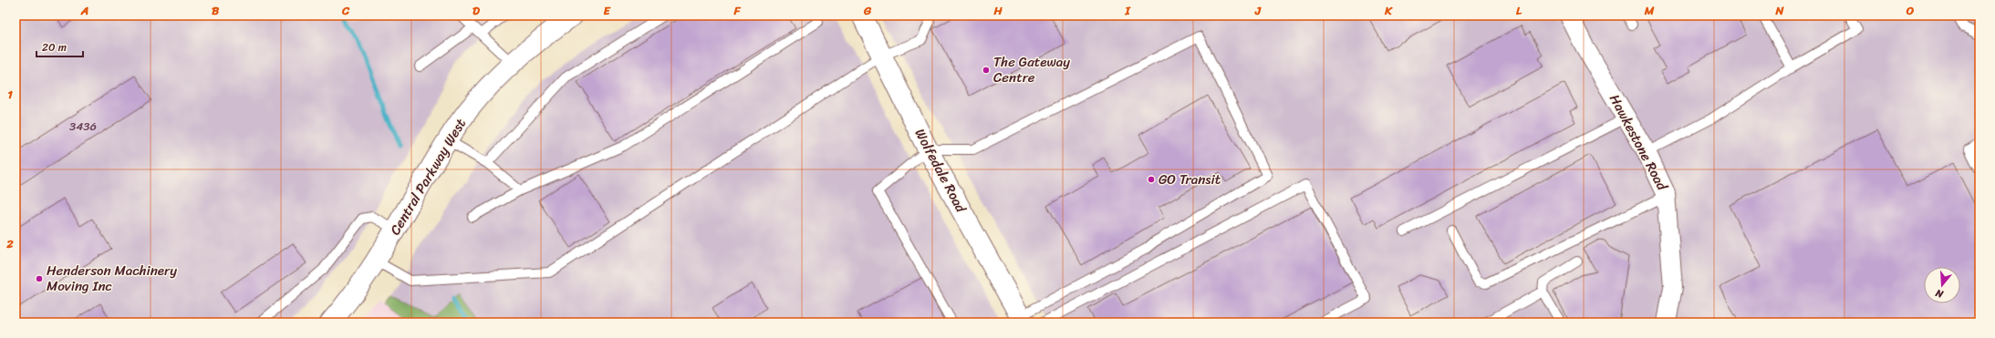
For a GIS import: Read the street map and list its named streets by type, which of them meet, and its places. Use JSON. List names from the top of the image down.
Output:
{
  "streets": {
    "street": ["Hawkestone Road", "Wolfedale Road", "Central Parkway West"]
  },
  "places": ["The Gateway Centre", "GO Transit", "Henderson Machinery Moving Inc"],
  "house_numbers": ["3436"],
  "scale_bar": "20 m",
  "north": "bottom",
  "grid": {
    "columns": [
      "A",
      "B",
      "C",
      "D",
      "E",
      "F",
      "G",
      "H",
      "I",
      "J",
      "K",
      "L",
      "M",
      "N",
      "O"
    ],
    "rows": ["1", "2"]
  }
}
